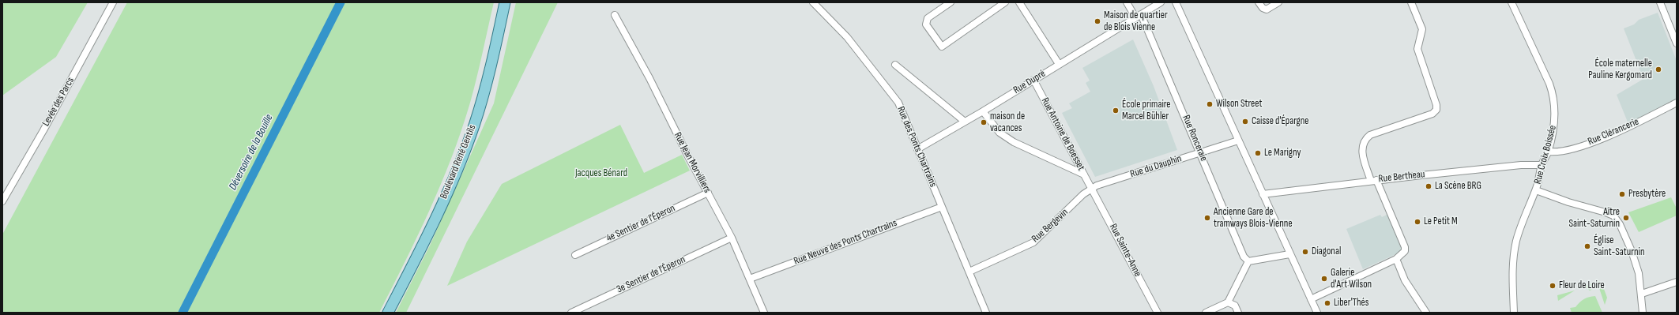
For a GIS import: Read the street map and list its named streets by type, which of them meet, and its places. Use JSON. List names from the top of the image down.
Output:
{
  "streets": {
    "main road": ["Boulevard René Gentils"],
    "street": [
      "Rue Dupré",
      "Levée des Parcs",
      "Rue Clérancerie",
      "Rue Antoine de Boesset",
      "Rue Ronceraie",
      "Rue des Ponts Chartrains",
      "Rue Croix Boissée",
      "Rue Jean Morvilliers",
      "Rue du Dauphin",
      "Rue Bertheau",
      "4e Sentier de l'Éperon",
      "Rue Bergevin",
      "Rue Neuve des Ponts Chartrains",
      "Rue Sainte-Anne",
      "3e Sentier de l'Éperon"
    ]
  },
  "crossings": [
    ["Rue Dupré", "Rue Antoine de Boesset"],
    ["Rue Dupré", "Rue Ronceraie"],
    ["Rue Dupré", "Rue des Ponts Chartrains"],
    ["Rue Clérancerie", "Rue Croix Boissée"],
    ["Rue Antoine de Boesset", "Rue du Dauphin"],
    ["Rue Antoine de Boesset", "Rue Bergevin"],
    ["Rue Antoine de Boesset", "Rue Sainte-Anne"],
    ["Rue Ronceraie", "Rue du Dauphin"],
    ["Rue des Ponts Chartrains", "Rue Bergevin"],
    ["Rue des Ponts Chartrains", "Rue Neuve des Ponts Chartrains"],
    ["Rue Croix Boissée", "Rue Bertheau"],
    ["Rue Jean Morvilliers", "4e Sentier de l'Éperon"],
    ["Rue Jean Morvilliers", "Rue Neuve des Ponts Chartrains"],
    ["Rue Jean Morvilliers", "3e Sentier de l'Éperon"],
    ["Rue du Dauphin", "Rue Bergevin"],
    ["Rue du Dauphin", "Rue Sainte-Anne"],
    ["Rue Bergevin", "Rue Sainte-Anne"]
  ],
  "water": ["Déversoire de la Bouille"],
  "parks": ["Jacques Bénard"],
  "places": [
    "Maison de quartier de Blois Vienne",
    "École maternelle Pauline Kergomard",
    "Wilson Street",
    "École primaire Marcel Bühler",
    "Caisse d'Épargne",
    "maison de vacances",
    "Le Marigny",
    "La Scène BRG",
    "Presbytère",
    "Ancienne Gare de tramways Blois-Vienne",
    "Aître Saint-Saturnin",
    "Le Petit M",
    "Église Saint-Saturnin",
    "Diagonal",
    "Galerie d'Art Wilson",
    "Fleur de Loire",
    "Liber'Thés"
  ]
}
